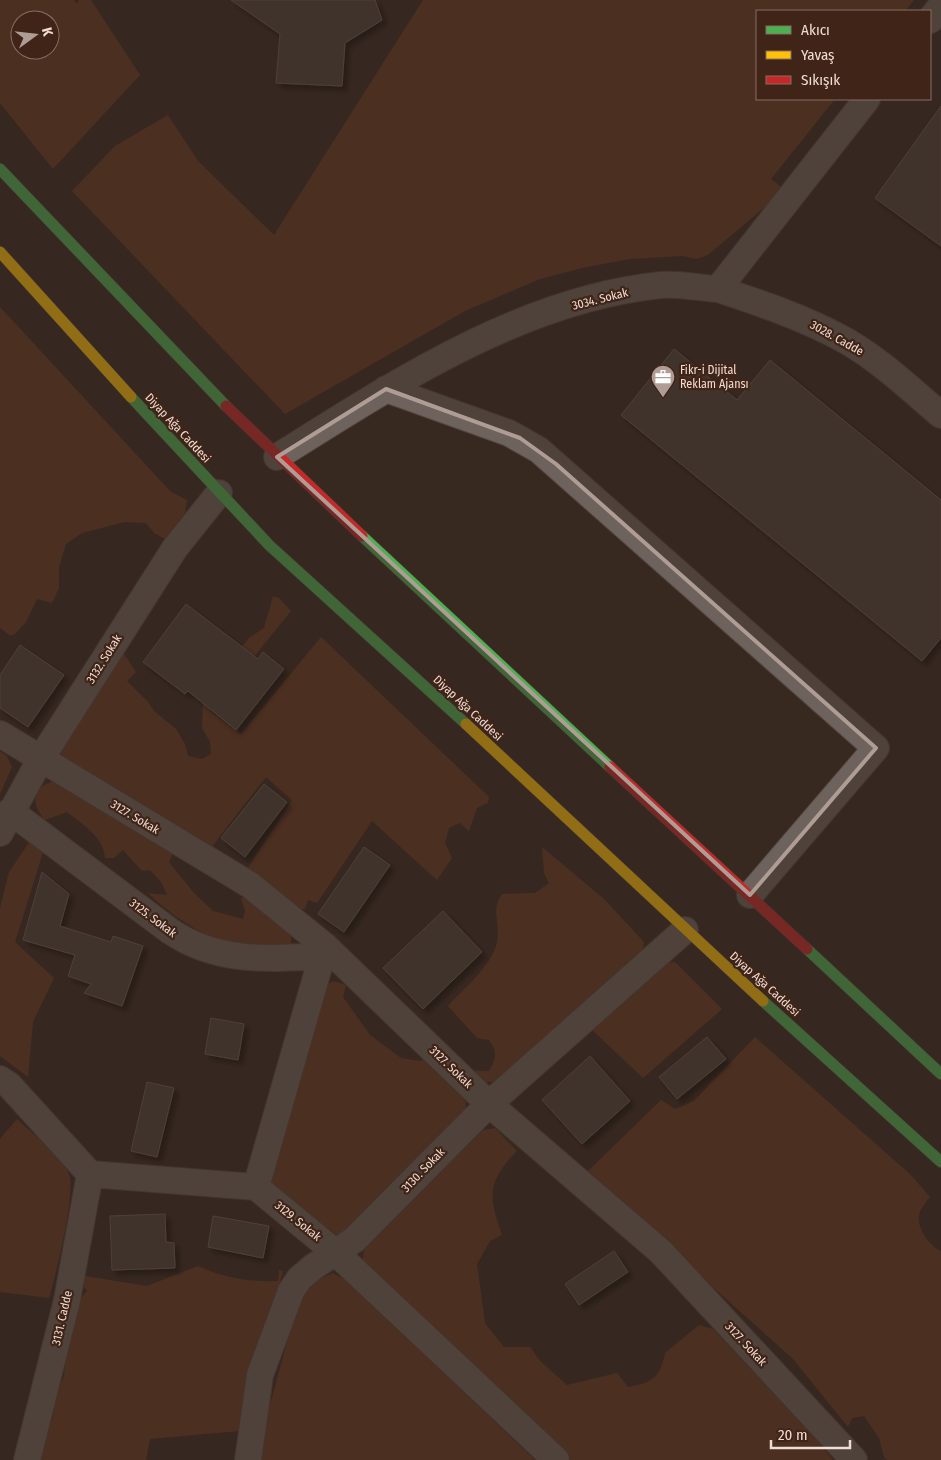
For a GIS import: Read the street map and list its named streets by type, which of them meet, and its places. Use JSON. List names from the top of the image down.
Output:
{
  "streets": {
    "main road": ["Diyap Ağa Caddesi"],
    "street": [
      "3034. Sokak",
      "3028. Cadde",
      "3132. Sokak",
      "3127. Sokak",
      "3125. Sokak",
      "3130. Sokak",
      "3129. Sokak",
      "3131. Cadde"
    ]
  },
  "crossings": [
    ["3034. Sokak", "3028. Cadde"],
    ["Diyap Ağa Caddesi", "3132. Sokak"],
    ["Diyap Ağa Caddesi", "3130. Sokak"],
    ["3132. Sokak", "3127. Sokak"],
    ["3132. Sokak", "3125. Sokak"],
    ["3127. Sokak", "3125. Sokak"],
    ["3127. Sokak", "3130. Sokak"],
    ["3130. Sokak", "3129. Sokak"]
  ],
  "places": {
    "office": ["Fikr-i Dijital Reklam Ajansı"]
  },
  "legend": ["Akıcı", "Yavaş", "Sıkışık"],
  "scale_bar": "20 m",
  "north": "right"
}
